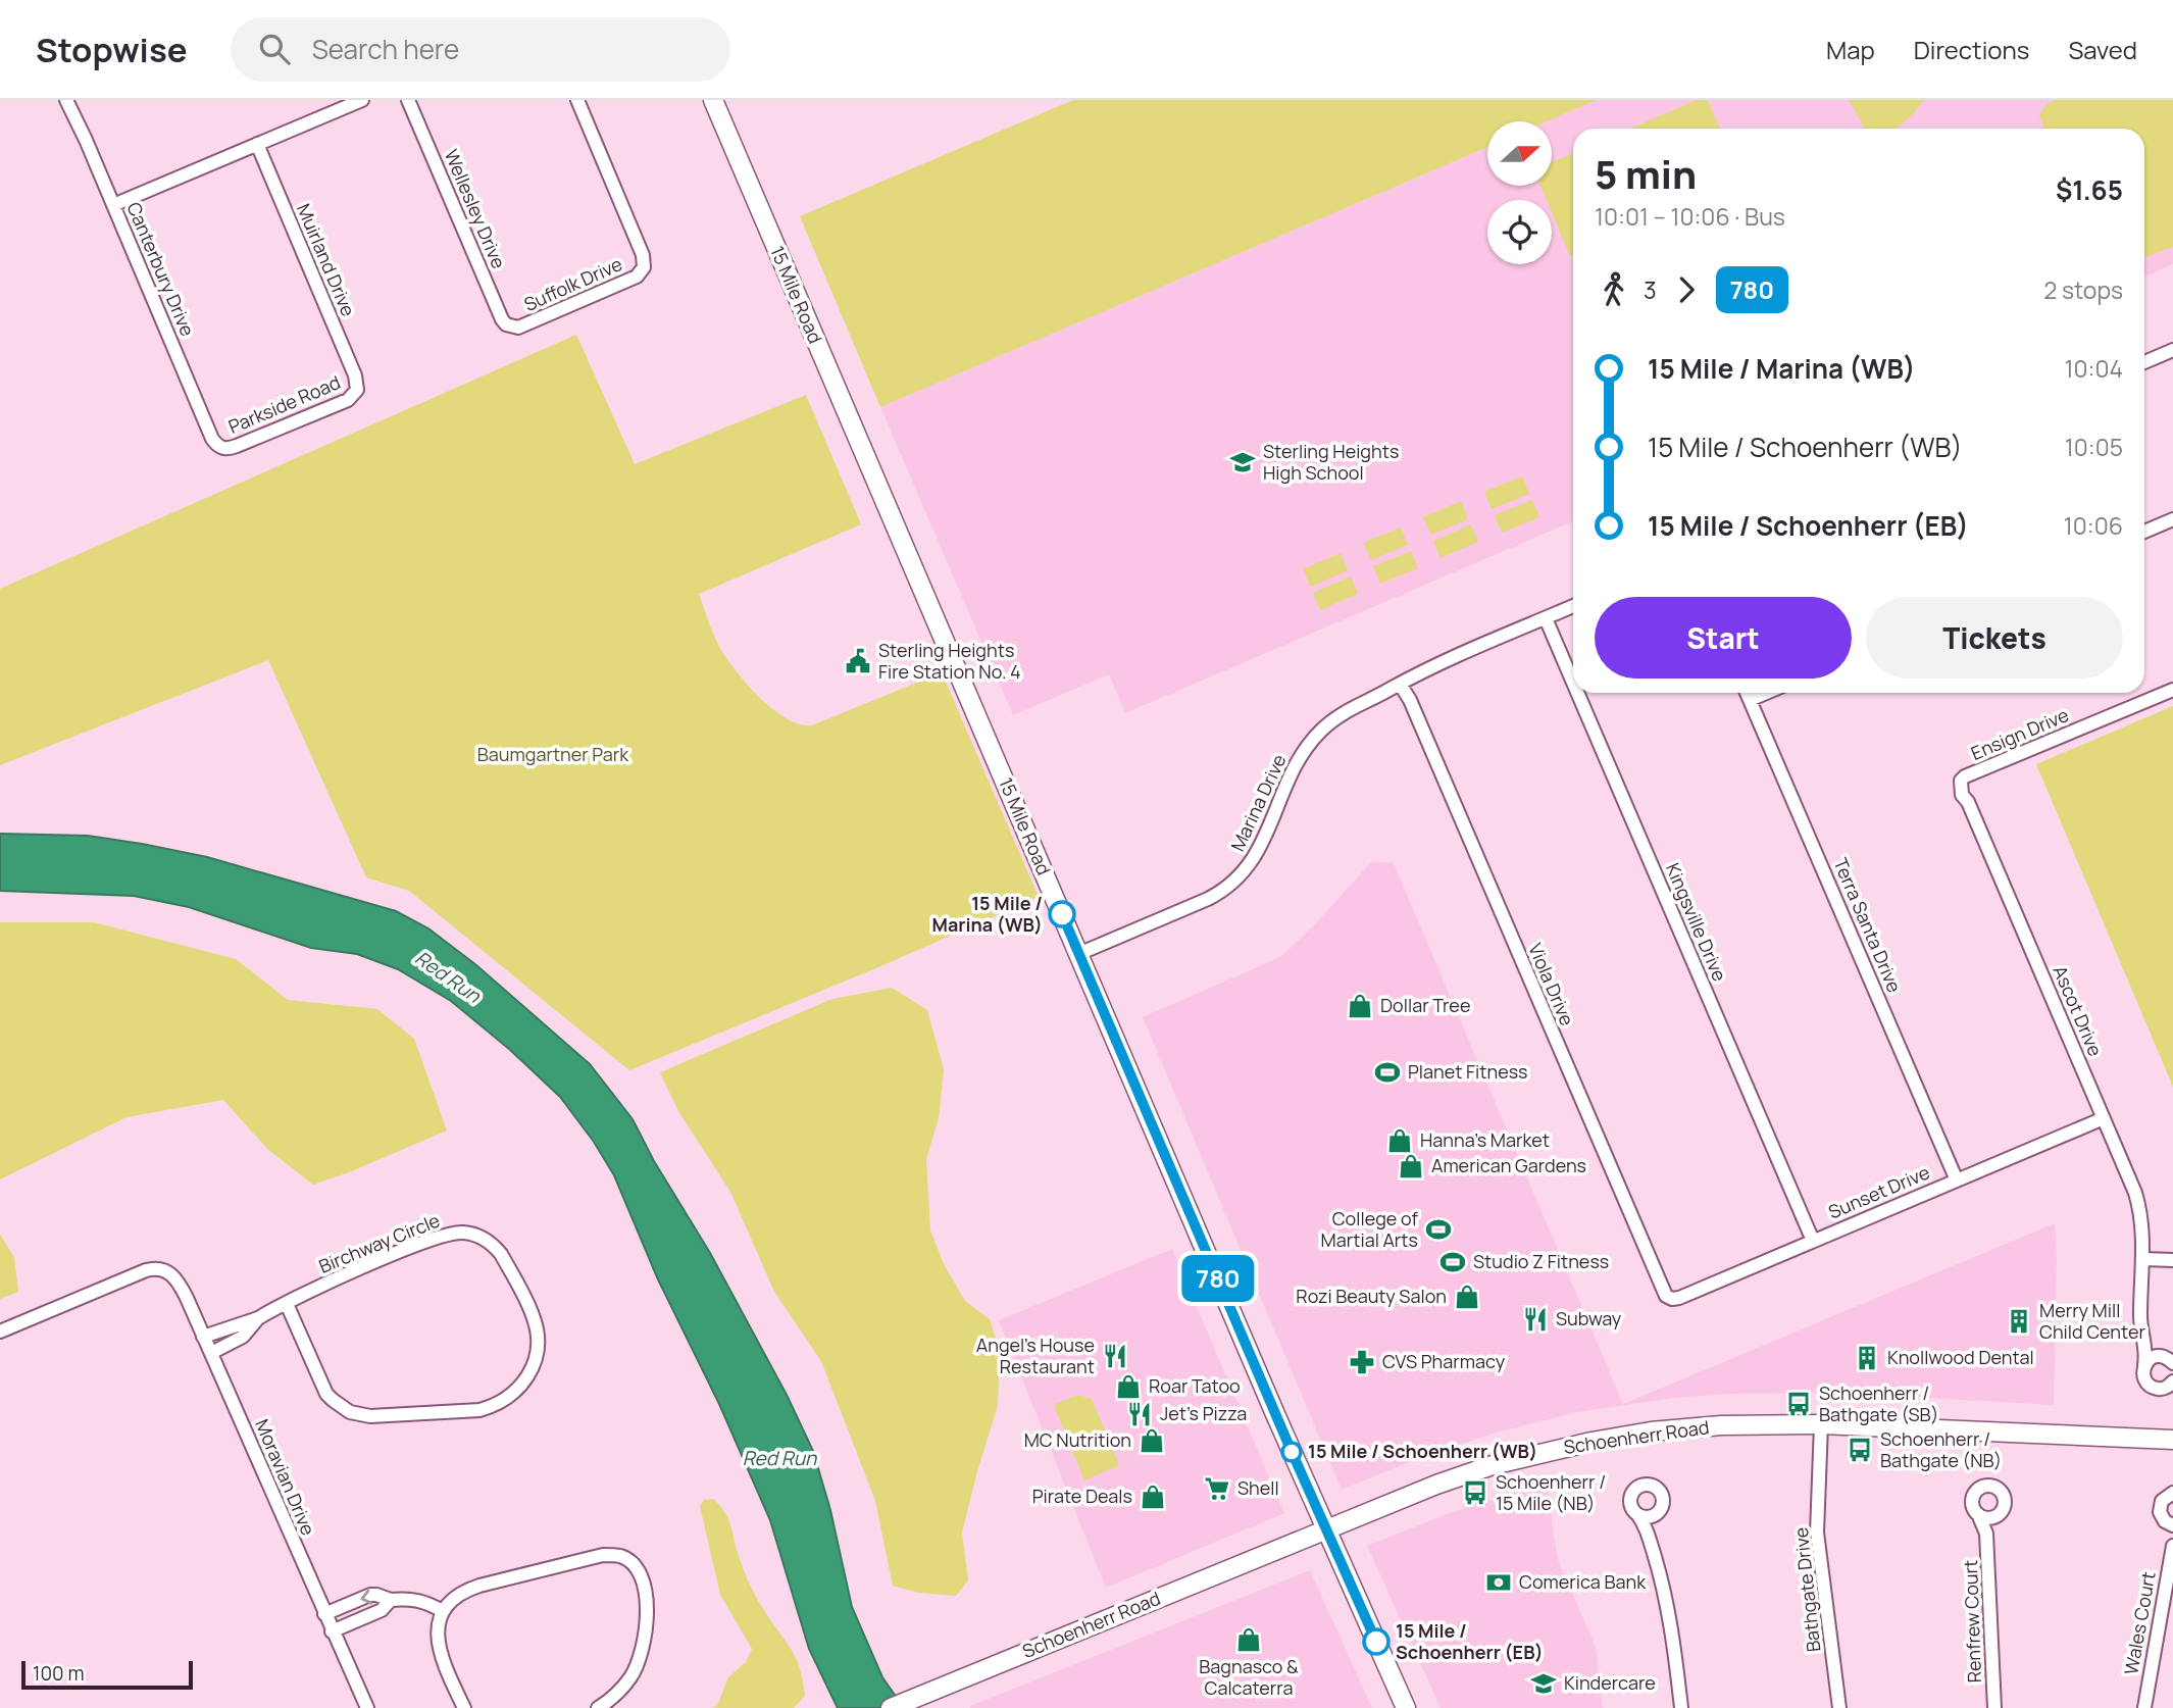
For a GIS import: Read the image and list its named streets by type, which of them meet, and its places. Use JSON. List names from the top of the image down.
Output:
{
  "streets": {
    "main road": ["15 Mile Road", "Schoenherr Road"],
    "street": [
      "Wellesley Drive",
      "Muirland Drive",
      "Canterbury Drive",
      "Suffolk Drive",
      "Parkside Road",
      "Ensign Drive",
      "Marina Drive",
      "Kingsville Drive",
      "Terra Santa Drive",
      "Viola Drive",
      "Ascot Drive",
      "Sunset Drive",
      "Birchway Circle",
      "Moravian Drive",
      "Bathgate Drive",
      "Renfrew Court",
      "Wales Court"
    ]
  },
  "crossings": [
    ["Wellesley Drive", "Suffolk Drive"],
    ["Muirland Drive", "Parkside Road"],
    ["Canterbury Drive", "Parkside Road"],
    ["15 Mile Road", "Marina Drive"],
    ["15 Mile Road", "Schoenherr Road"],
    ["Ensign Drive", "Ascot Drive"],
    ["Marina Drive", "Kingsville Drive"],
    ["Marina Drive", "Viola Drive"],
    ["Kingsville Drive", "Sunset Drive"],
    ["Terra Santa Drive", "Sunset Drive"],
    ["Viola Drive", "Sunset Drive"],
    ["Ascot Drive", "Sunset Drive"],
    ["Birchway Circle", "Moravian Drive"],
    ["Schoenherr Road", "Bathgate Drive"]
  ],
  "water": ["Red Run"],
  "parks": ["Baumgartner Park"],
  "places": {
    "school or university": ["Sterling Heights High School", "Kindercare"],
    "public building": ["Sterling Heights Fire Station No. 4"],
    "other": ["15 Mile / Marina (WB)", "15 Mile / Schoenherr (WB)", "15 Mile / Schoenherr (EB)"],
    "shop": [
      "Dollar Tree",
      "Hanna’s Market",
      "American Gardens",
      "Rozi Beauty Salon",
      "Roar Tatoo",
      "MC Nutrition",
      "Pirate Deals",
      "Bagnasco & Calcaterra"
    ],
    "sports": ["Planet Fitness", "College of Martial Arts", "Studio Z Fitness"],
    "restaurant": ["Subway", "Angel's House Restaurant", "Jet's Pizza"],
    "building": ["Merry Mill Child Center", "Knollwood Dental"],
    "pharmacy": ["CVS Pharmacy"],
    "bus stop": ["Schoenherr / Bathgate (SB)", "Schoenherr / Bathgate (NB)", "Schoenherr / 15 Mile (NB)"],
    "supermarket": ["Shell"],
    "bank": ["Comerica Bank"]
  },
  "lines": ["bus line 780"],
  "scale_bar": "100 m",
  "north": "right",
  "page": {
    "header": "Stopwise",
    "search": "Search here",
    "nav": ["Map", "Directions", "Saved"],
    "on_map": "780",
    "heading": ["5 min", "10:01 – 10:06 · Bus", "$1.65"],
    "legs": ["3", "780", "2 stops"],
    "list": [
      {
        "name": "15 Mile / Marina (WB)",
        "value": "10:04"
      },
      {
        "name": "15 Mile / Schoenherr (WB)",
        "value": "10:05"
      },
      {
        "name": "15 Mile / Schoenherr (EB)",
        "value": "10:06"
      }
    ],
    "buttons": ["Start", "Tickets"],
    "scale": "100 m"
  }
}
